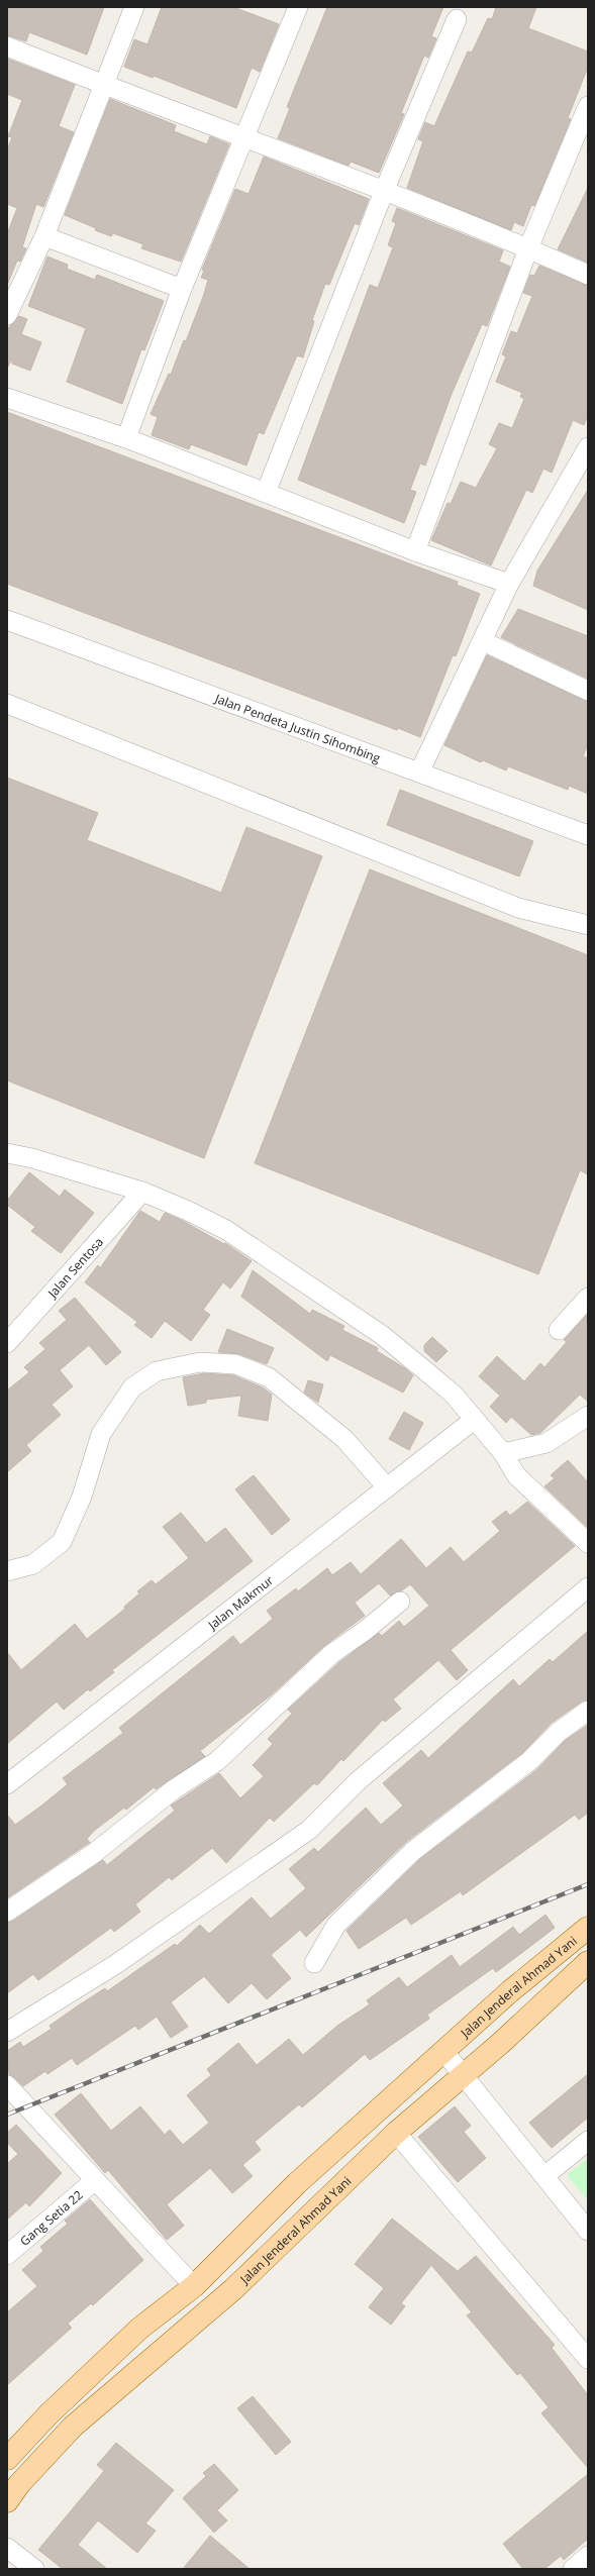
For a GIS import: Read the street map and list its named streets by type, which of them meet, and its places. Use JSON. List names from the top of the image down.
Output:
{
  "streets": {
    "main road": ["Jalan Jenderal Ahmad Yani"],
    "street": [
      "Jalan Pendeta Justin Sihombing",
      "Jalan Sentosa",
      "Jalan Makmur",
      "Gang Setia 22"
    ]
  }
}
